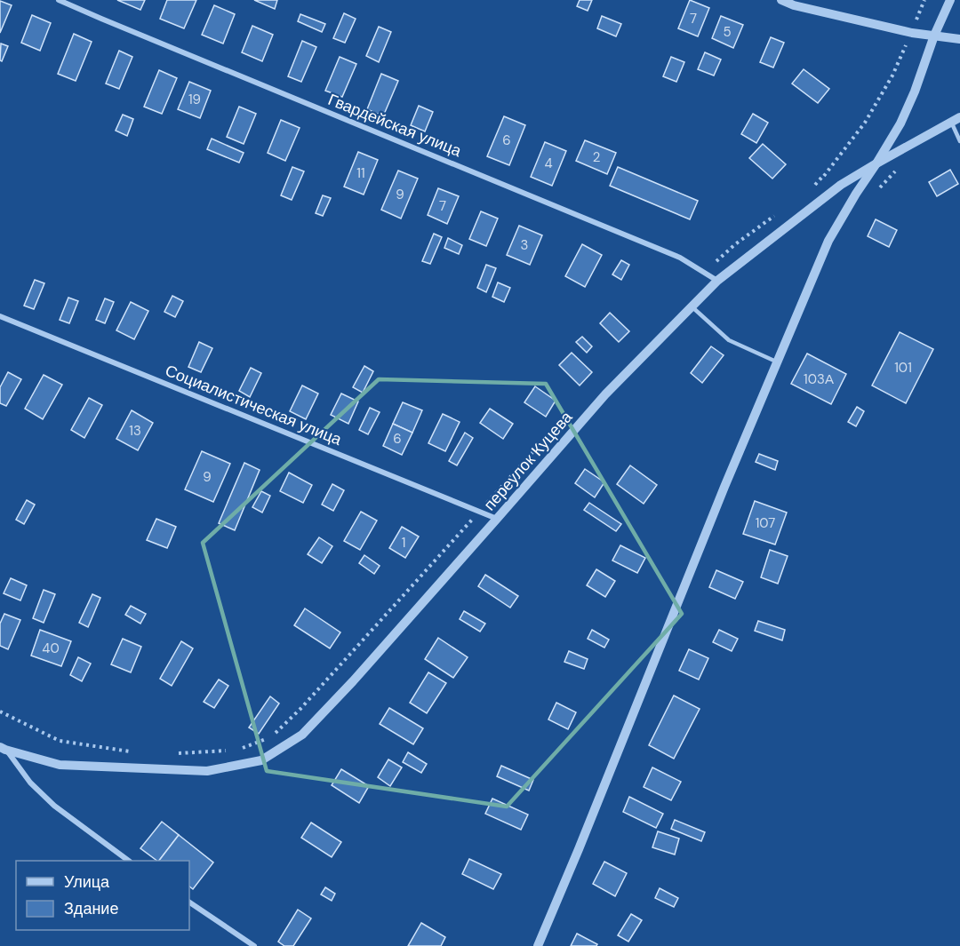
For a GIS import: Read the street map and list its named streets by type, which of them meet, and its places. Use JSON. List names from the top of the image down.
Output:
{
  "streets": {
    "street": ["Гвардейская улица", "Социалистическая улица", "переулок Куцева"]
  },
  "crossings": [
    ["Гвардейская улица", "переулок Куцева"],
    ["Социалистическая улица", "переулок Куцева"]
  ],
  "house_numbers": [
    "7",
    "5",
    "19",
    "6",
    "2",
    "4",
    "11",
    "9",
    "7",
    "3",
    "101",
    "103А",
    "13",
    "6",
    "9",
    "107",
    "1",
    "40"
  ],
  "legend": ["Улица", "Здание"]
}
